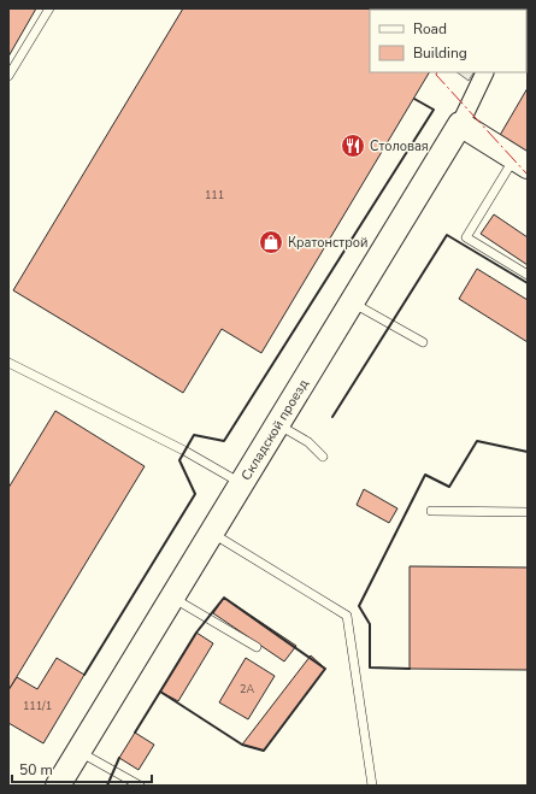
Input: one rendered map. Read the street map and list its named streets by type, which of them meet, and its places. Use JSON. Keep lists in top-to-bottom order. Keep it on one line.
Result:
{"streets":{"street":["Складской проезд"]},"places":{"restaurant":["Столовая"],"shop":["Кратонстрой"]},"house_numbers":["111","2А","111/1"],"legend":["Road","Building"],"scale_bar":"50 m"}
